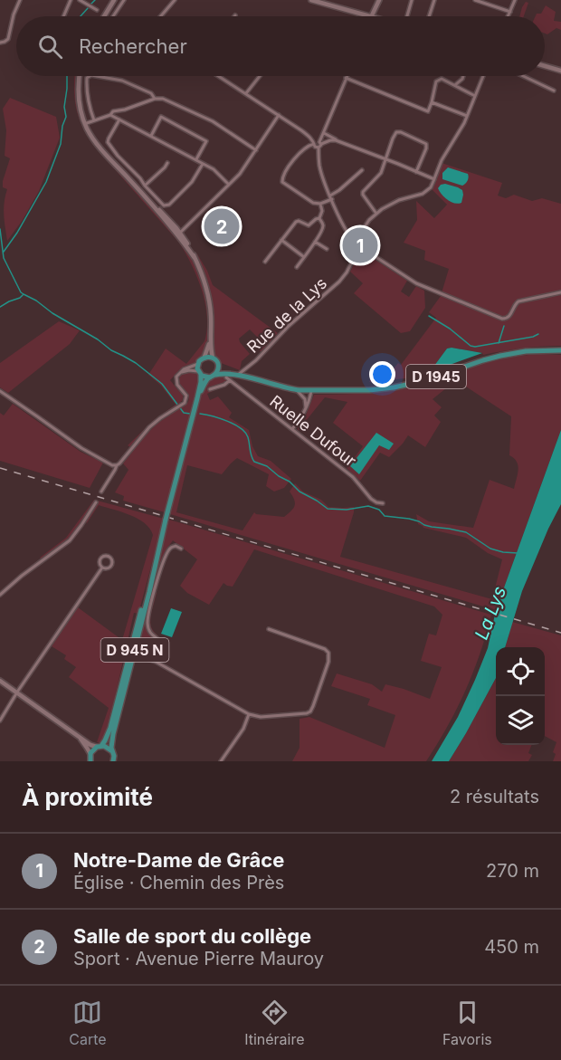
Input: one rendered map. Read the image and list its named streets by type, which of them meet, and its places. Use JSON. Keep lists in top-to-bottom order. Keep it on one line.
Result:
{"streets":{"main road":["D 1945","D 945 N"],"street":["Rue de la Lys","Ruelle Dufour"]},"crossings":[["Rue de la Lys","D 1945"],["D 1945","D 945 N"]],"water":["La Lys"],"page":{"search":"Rechercher","pins":["2","1"],"heading":["À proximité","2 résultats"],"list":[{"mark":"1","name":"Notre-Dame de Grâce","note":"Église · Chemin des Près","value":"270 m"},{"mark":"2","name":"Salle de sport du collège","note":"Sport · Avenue Pierre Mauroy","value":"450 m"}],"nav":["Carte","Itinéraire","Favoris"]}}
